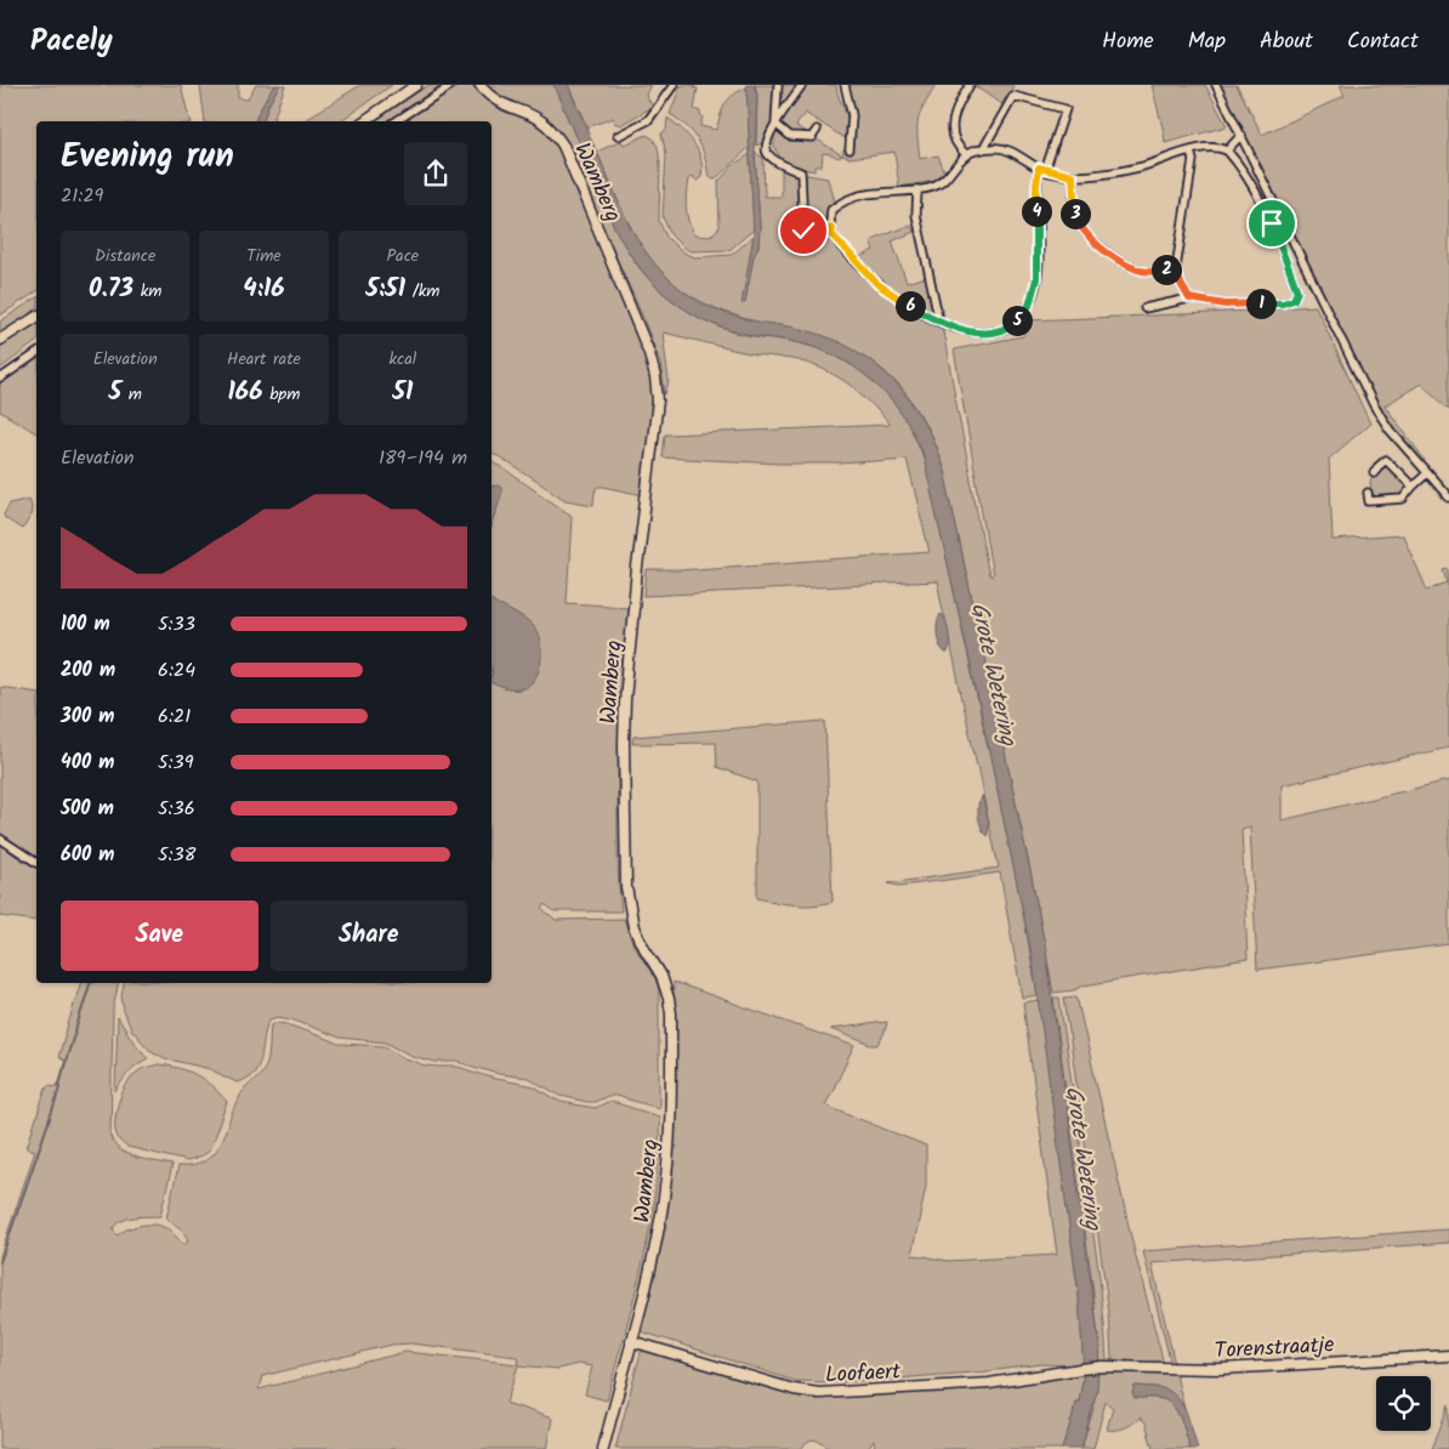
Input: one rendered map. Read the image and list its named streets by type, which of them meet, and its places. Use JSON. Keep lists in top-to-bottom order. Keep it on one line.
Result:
{"streets":{"street":["Wamberg","Torenstraatje","Loofaert"]},"crossings":[["Wamberg","Loofaert"],["Torenstraatje","Loofaert"]],"water":["Grote Wetering"],"page":{"header":"Pacely","nav":["Home","Map","About","Contact"],"heading":["Evening run","21:29"],"pins":["4","3","2","1","6","5"],"stats":[["Distance","0.73 km"],["Time","4:16"],["Pace","5:51 /km"],["Elevation","5 m"],["Heart rate","166 bpm"],["kcal","51"]],"chart":["Elevation","189–194 m"],"list":[{"name":"100 m","note":"5:33"},{"name":"200 m","note":"6:24"},{"name":"300 m","note":"6:21"},{"name":"400 m","note":"5:39"},{"name":"500 m","note":"5:36"},{"name":"600 m","note":"5:38"}],"buttons":["Save","Share"]}}
